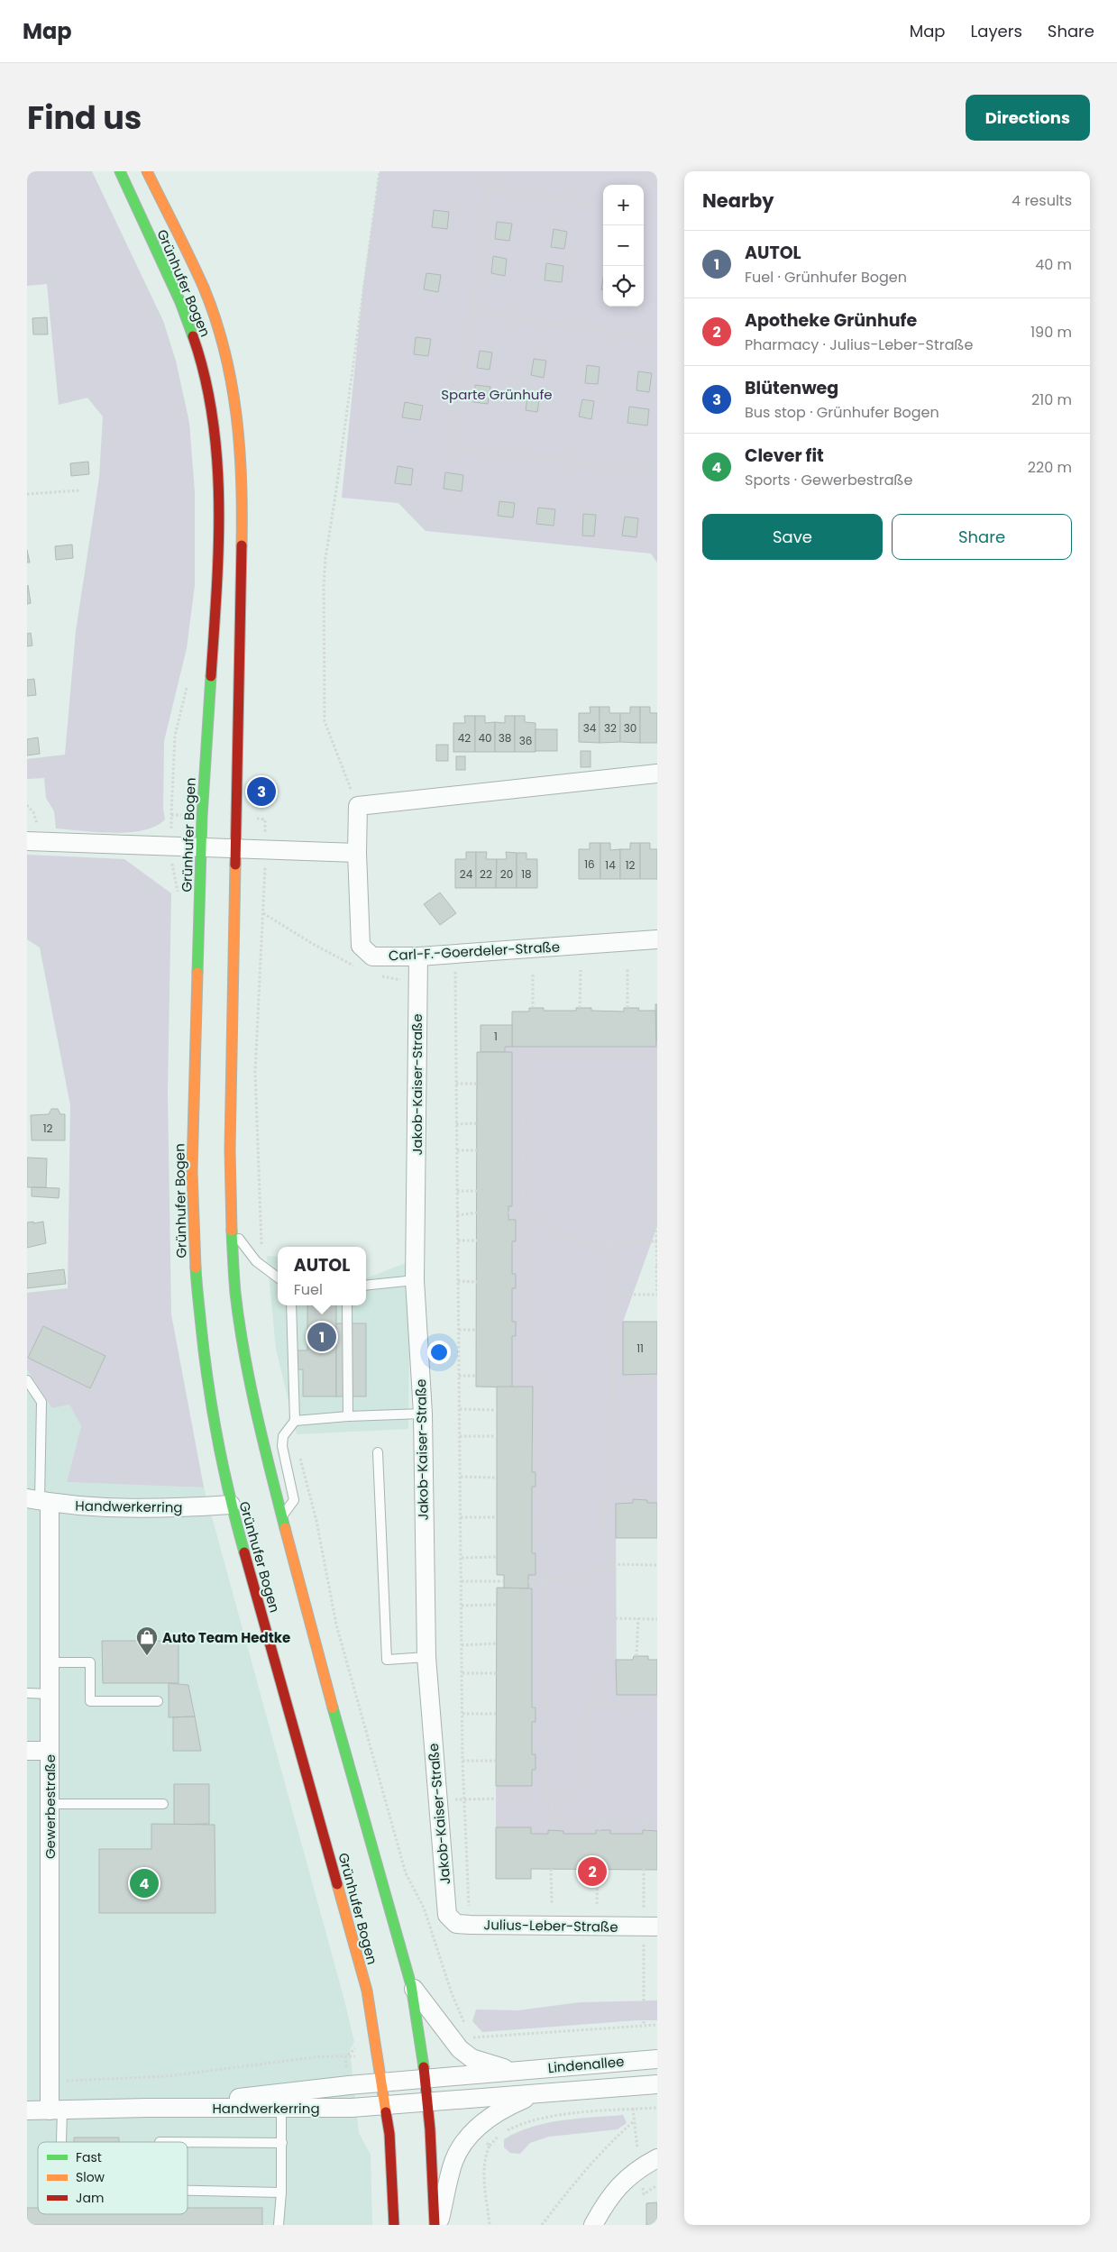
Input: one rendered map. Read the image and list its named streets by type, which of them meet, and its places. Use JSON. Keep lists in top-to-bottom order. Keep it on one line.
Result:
{"streets":{"main road":["Grünhufer Bogen"],"street":["Carl-F.-Goerdeler-Straße","Jakob-Kaiser-Straße","Handwerkerring","Gewerbestraße","Julius-Leber-Straße","Lindenallee"]},"crossings":[["Grünhufer Bogen","Handwerkerring"],["Grünhufer Bogen","Lindenallee"],["Carl-F.-Goerdeler-Straße","Jakob-Kaiser-Straße"],["Jakob-Kaiser-Straße","Julius-Leber-Straße"],["Handwerkerring","Gewerbestraße"],["Handwerkerring","Lindenallee"]],"parks":["Sparte Grünhufe"],"places":{"shop":["Auto Team Hedtke"]},"house_numbers":["34","32","30","42","40","38","36","16","14","12","24","22","20","18","1","12","11"],"legend":["Fast","Slow","Jam"],"page":{"header":"Map","nav":["Map","Layers","Share"],"title":"Find us","buttons":["Directions",["Save","Share"]],"heading":["Nearby","4 results"],"map_buttons":["+","−"],"list":[{"mark":"1","name":"AUTOL","note":"Fuel · Grünhufer Bogen","value":"40 m"},{"mark":"2","name":"Apotheke Grünhufe","note":"Pharmacy · Julius-Leber-Straße","value":"190 m"},{"mark":"3","name":"Blütenweg","note":"Bus stop · Grünhufer Bogen","value":"210 m"},{"mark":"4","name":"Clever fit","note":"Sports · Gewerbestraße","value":"220 m"}],"pins":["3","1","2","4"],"popup":["AUTOL","Fuel"]}}
